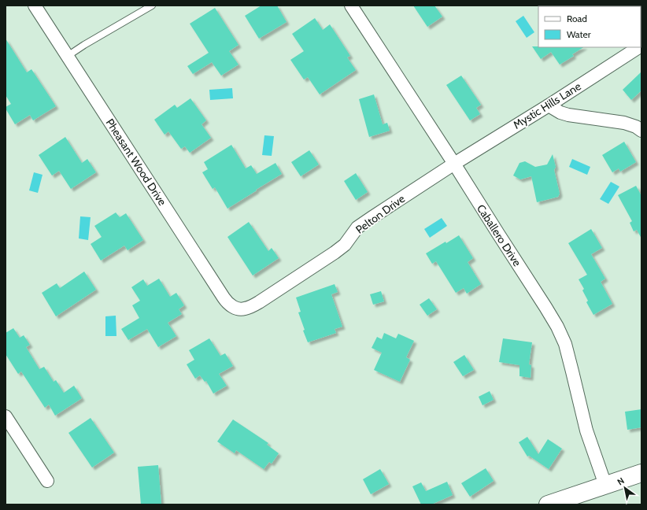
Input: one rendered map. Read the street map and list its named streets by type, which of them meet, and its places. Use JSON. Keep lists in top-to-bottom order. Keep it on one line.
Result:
{"streets":{"street":["Mystic Hills Lane","Pheasant Wood Drive","Pelton Drive","Caballero Drive"]},"crossings":[["Mystic Hills Lane","Pelton Drive"],["Mystic Hills Lane","Caballero Drive"],["Pheasant Wood Drive","Pelton Drive"],["Pelton Drive","Caballero Drive"]],"legend":["Road","Water"],"north":"top left"}
